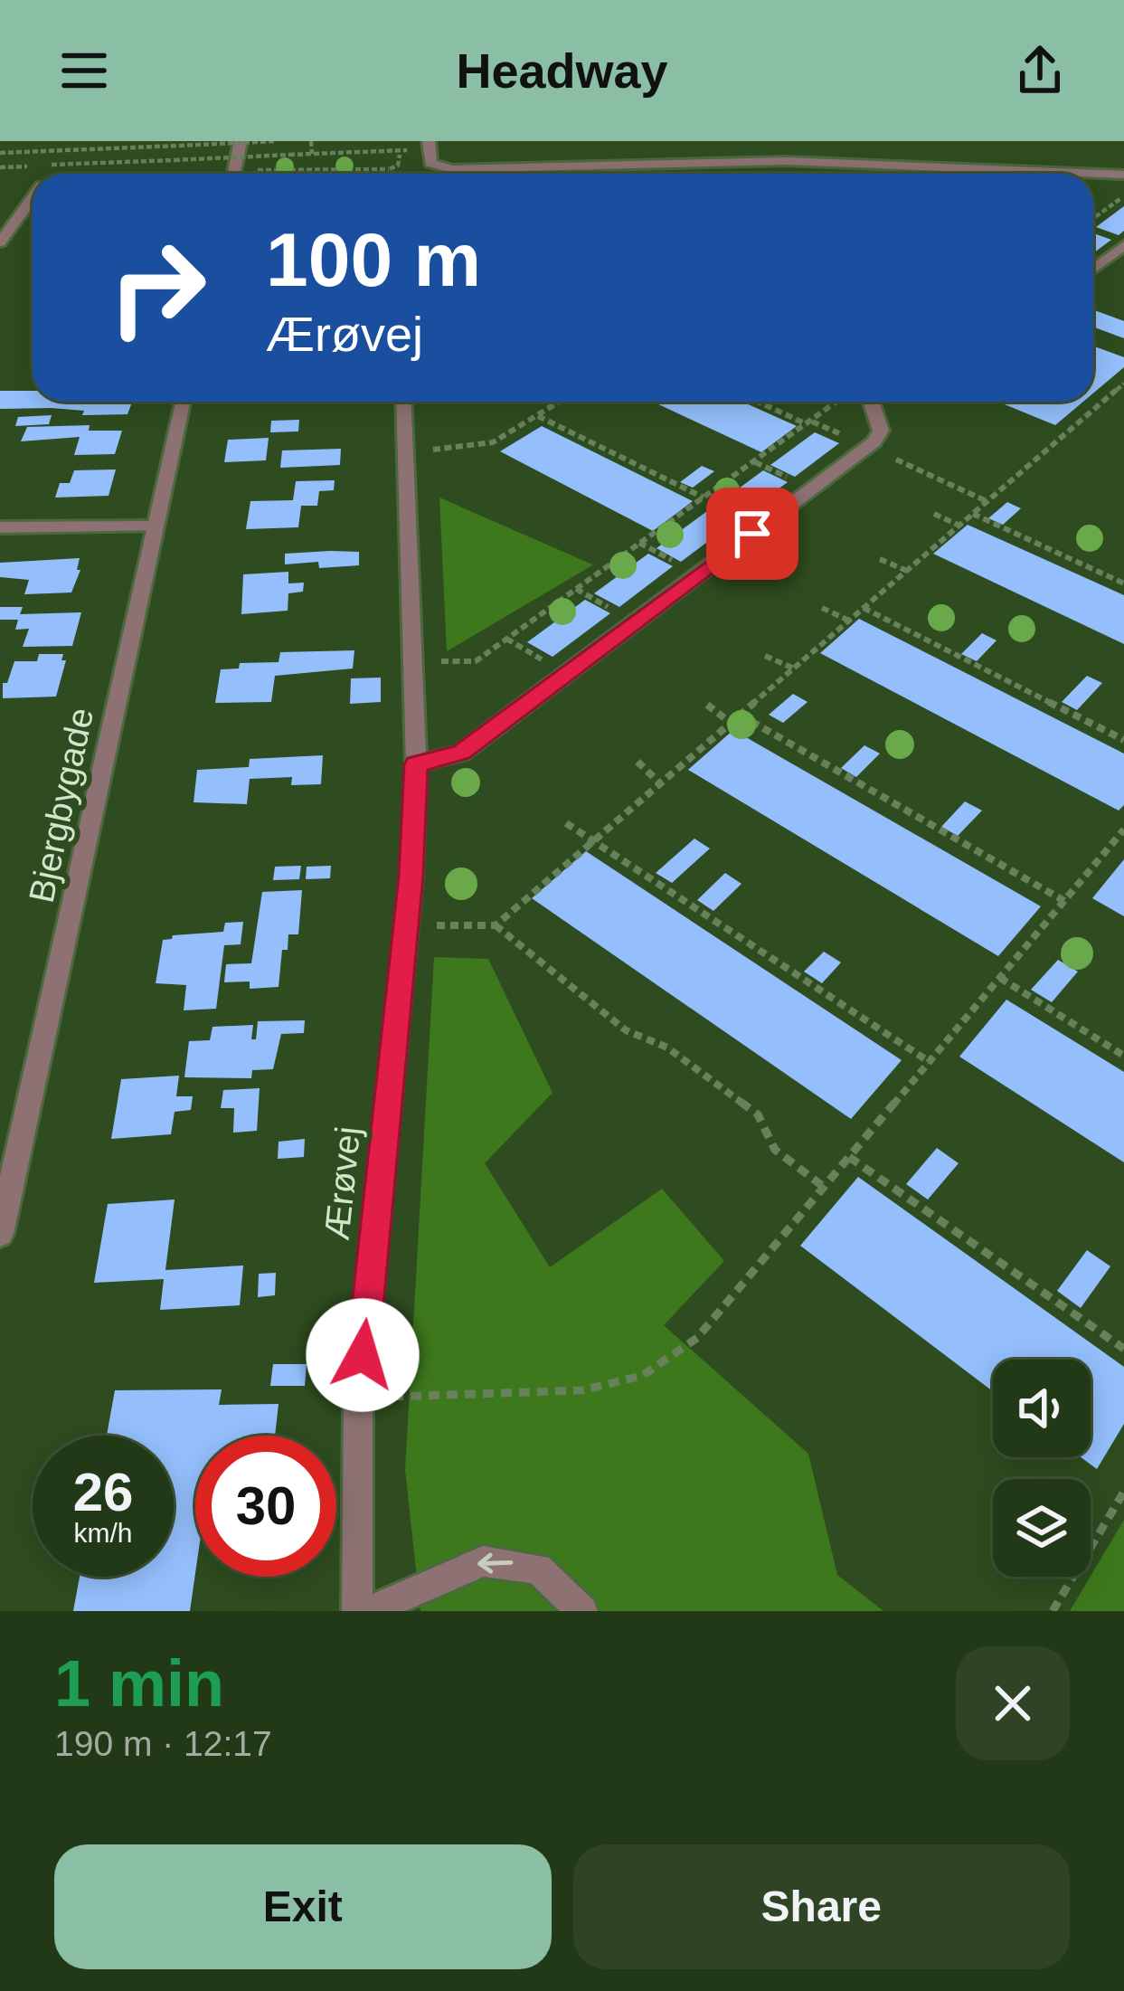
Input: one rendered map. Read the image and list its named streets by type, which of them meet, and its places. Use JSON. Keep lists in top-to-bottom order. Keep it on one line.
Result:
{"streets":{"street":["Bjergbygade","Ærøvej"]},"page":{"header":"Headway","turn":["100 m","Ærøvej"],"speed":"26 km/h","limit":"30","heading":["1 min","190 m · 12:17"],"buttons":["Exit","Share"]}}
